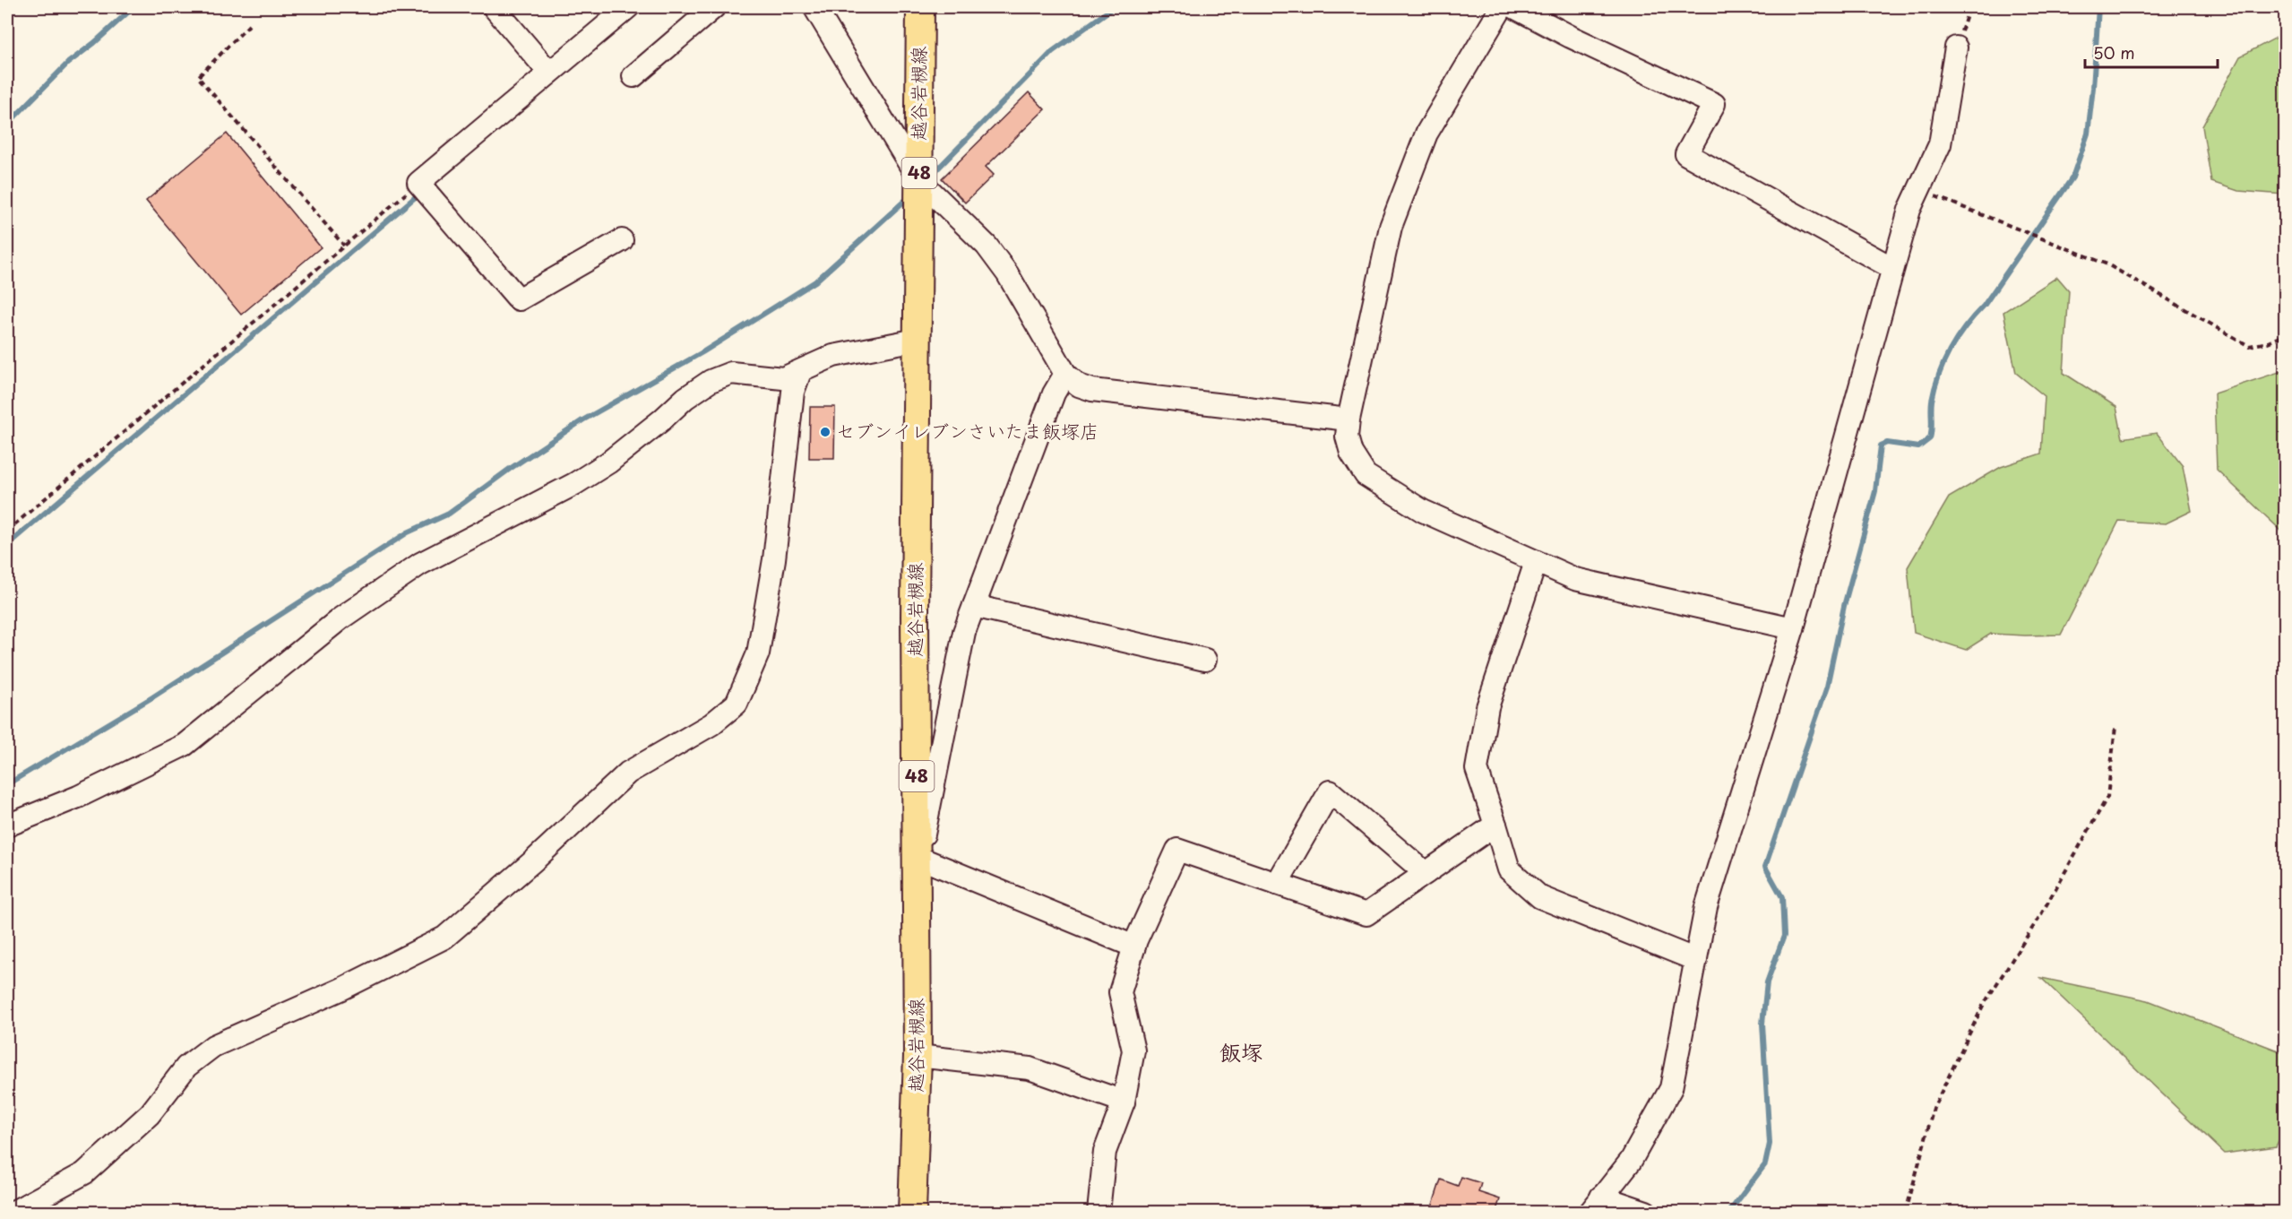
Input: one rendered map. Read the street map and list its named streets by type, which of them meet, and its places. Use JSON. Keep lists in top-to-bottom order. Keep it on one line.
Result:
{"streets":{"main road":["越谷岩槻線","48"]},"districts":["飯塚"],"places":["セブンイレブンさいたま飯塚店"],"scale_bar":"50 m"}
